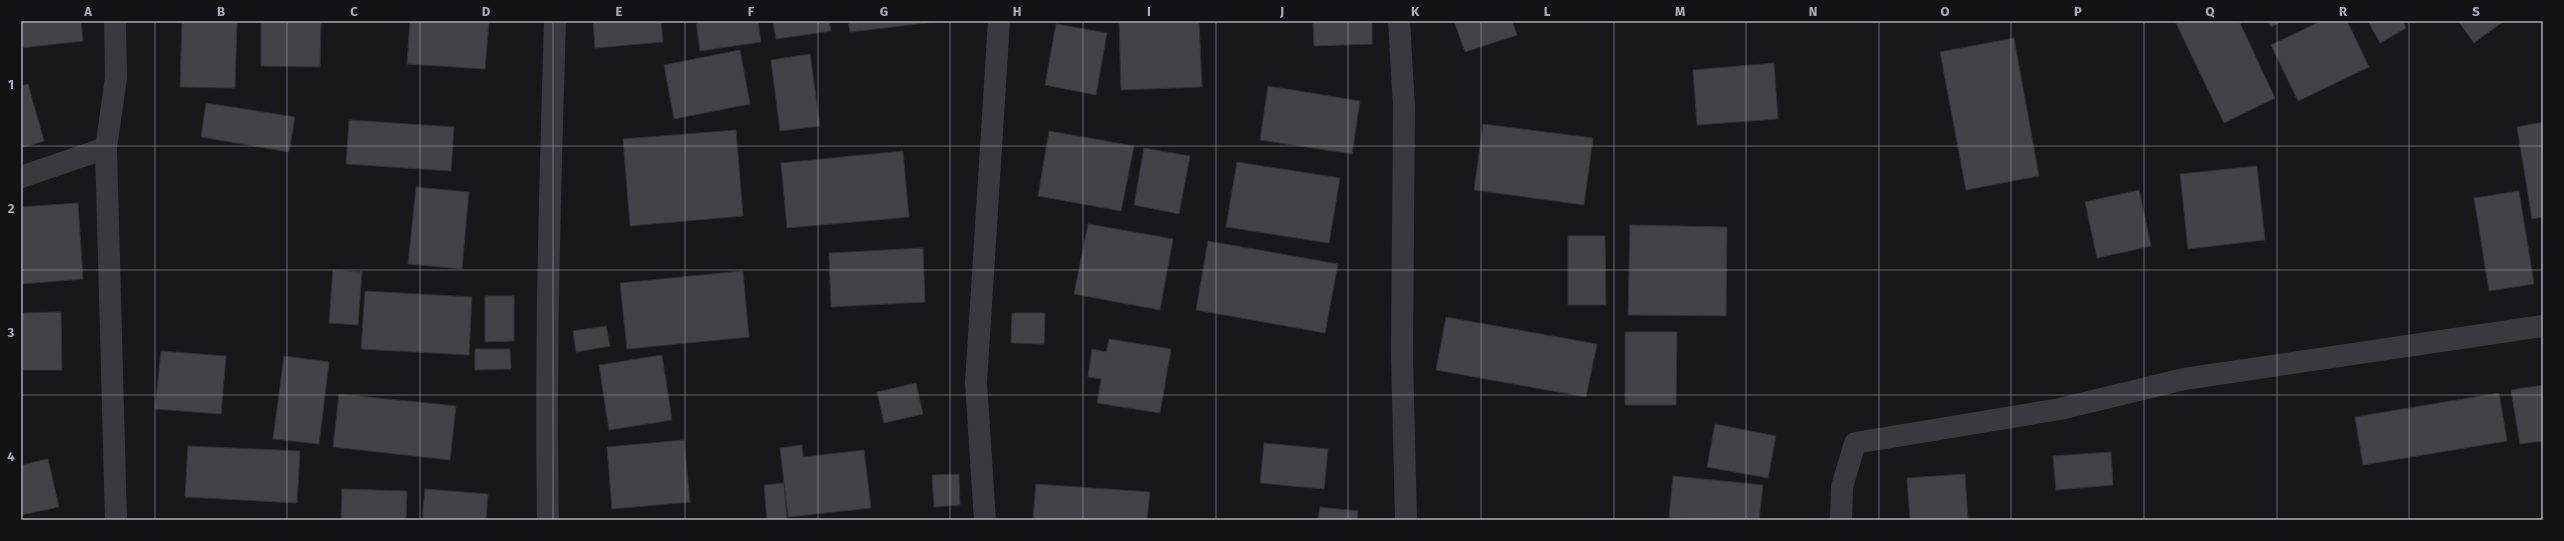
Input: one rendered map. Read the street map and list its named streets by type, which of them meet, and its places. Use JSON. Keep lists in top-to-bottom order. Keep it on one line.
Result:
{"grid":{"columns":["A","B","C","D","E","F","G","H","I","J","K","L","M","N","O","P","Q","R","S"],"rows":["1","2","3","4"]}}
